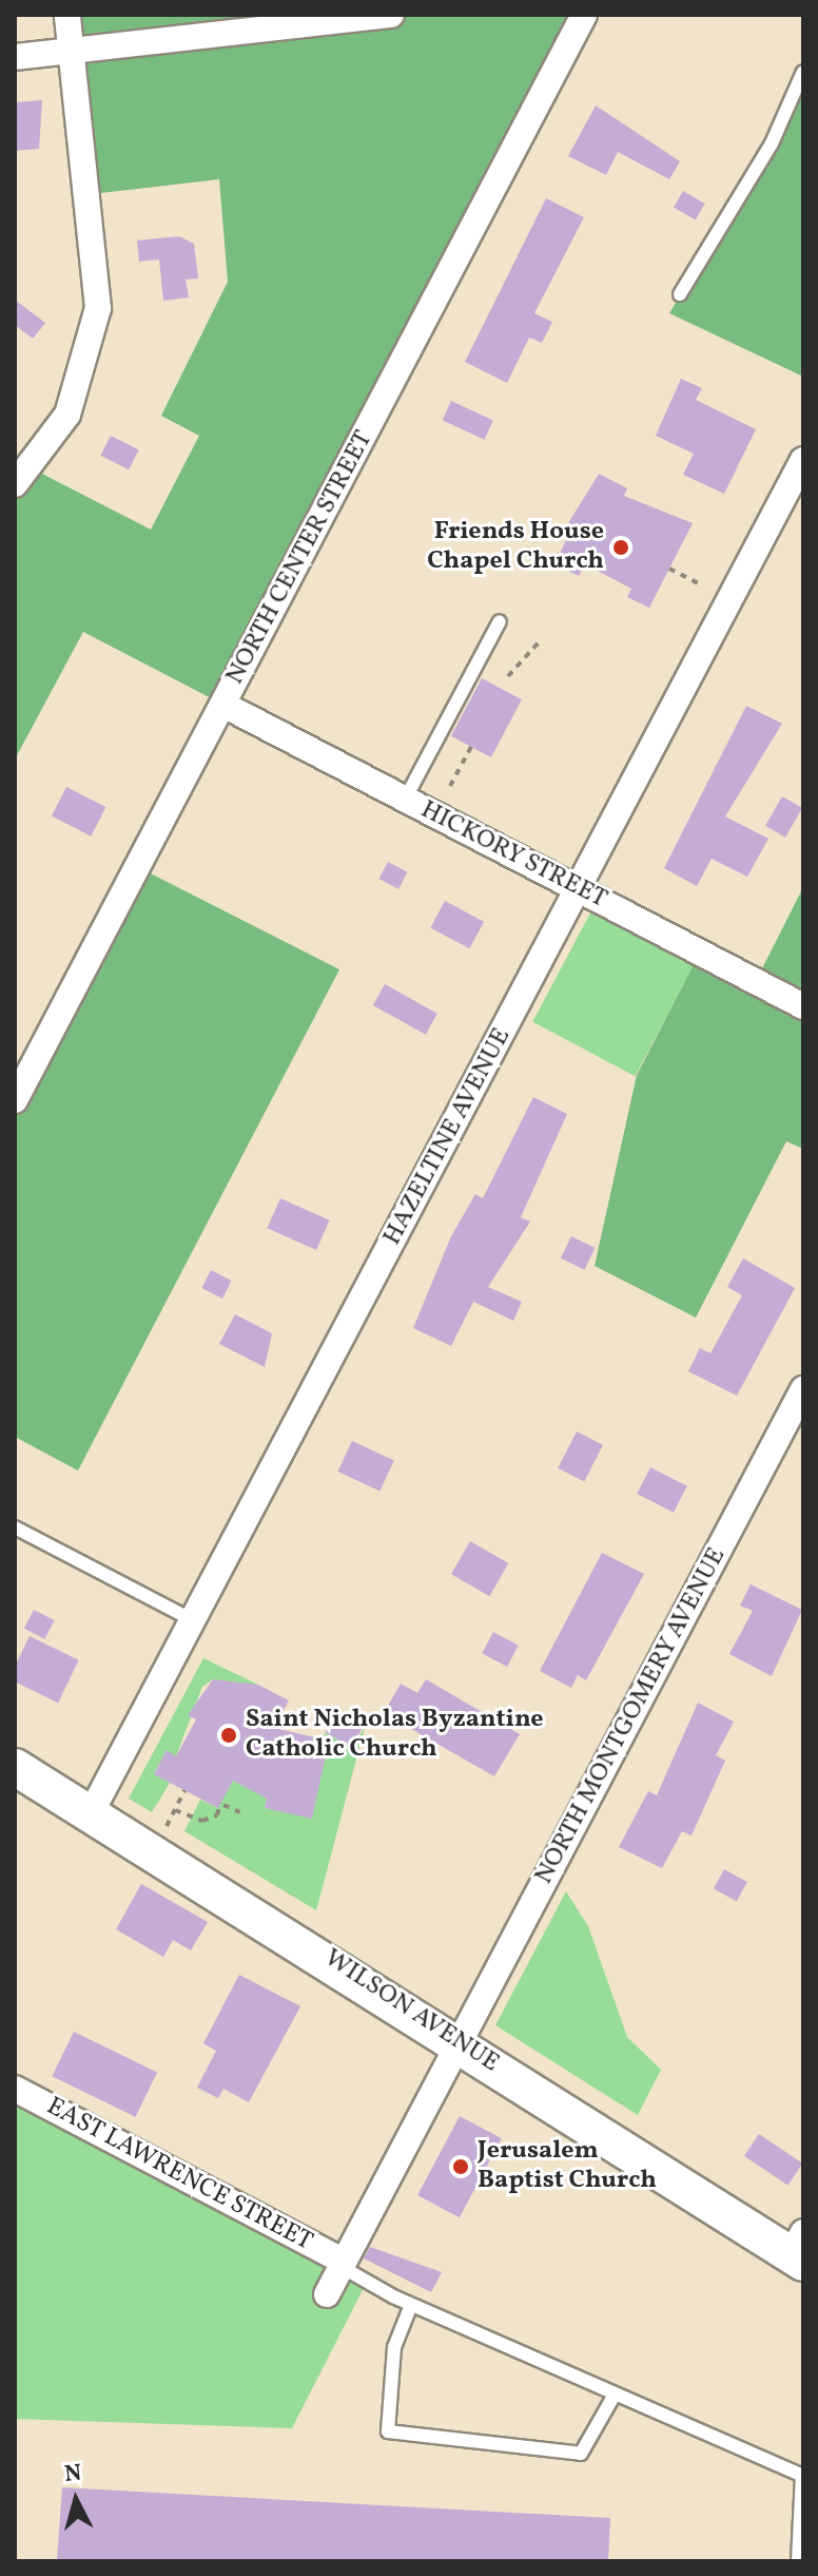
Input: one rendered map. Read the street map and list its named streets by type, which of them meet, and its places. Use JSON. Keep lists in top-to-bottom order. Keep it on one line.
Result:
{"streets":{"main road":["WILSON AVENUE"],"street":["NORTH CENTER STREET","HICKORY STREET","HAZELTINE AVENUE","NORTH MONTGOMERY AVENUE","EAST LAWRENCE STREET"]},"crossings":[["NORTH CENTER STREET","HICKORY STREET"],["HICKORY STREET","HAZELTINE AVENUE"],["HAZELTINE AVENUE","WILSON AVENUE"],["NORTH MONTGOMERY AVENUE","WILSON AVENUE"],["NORTH MONTGOMERY AVENUE","EAST LAWRENCE STREET"]],"places":["Friends House Chapel Church","Saint Nicholas Byzantine Catholic Church","Jerusalem Baptist Church"],"north":"top"}
